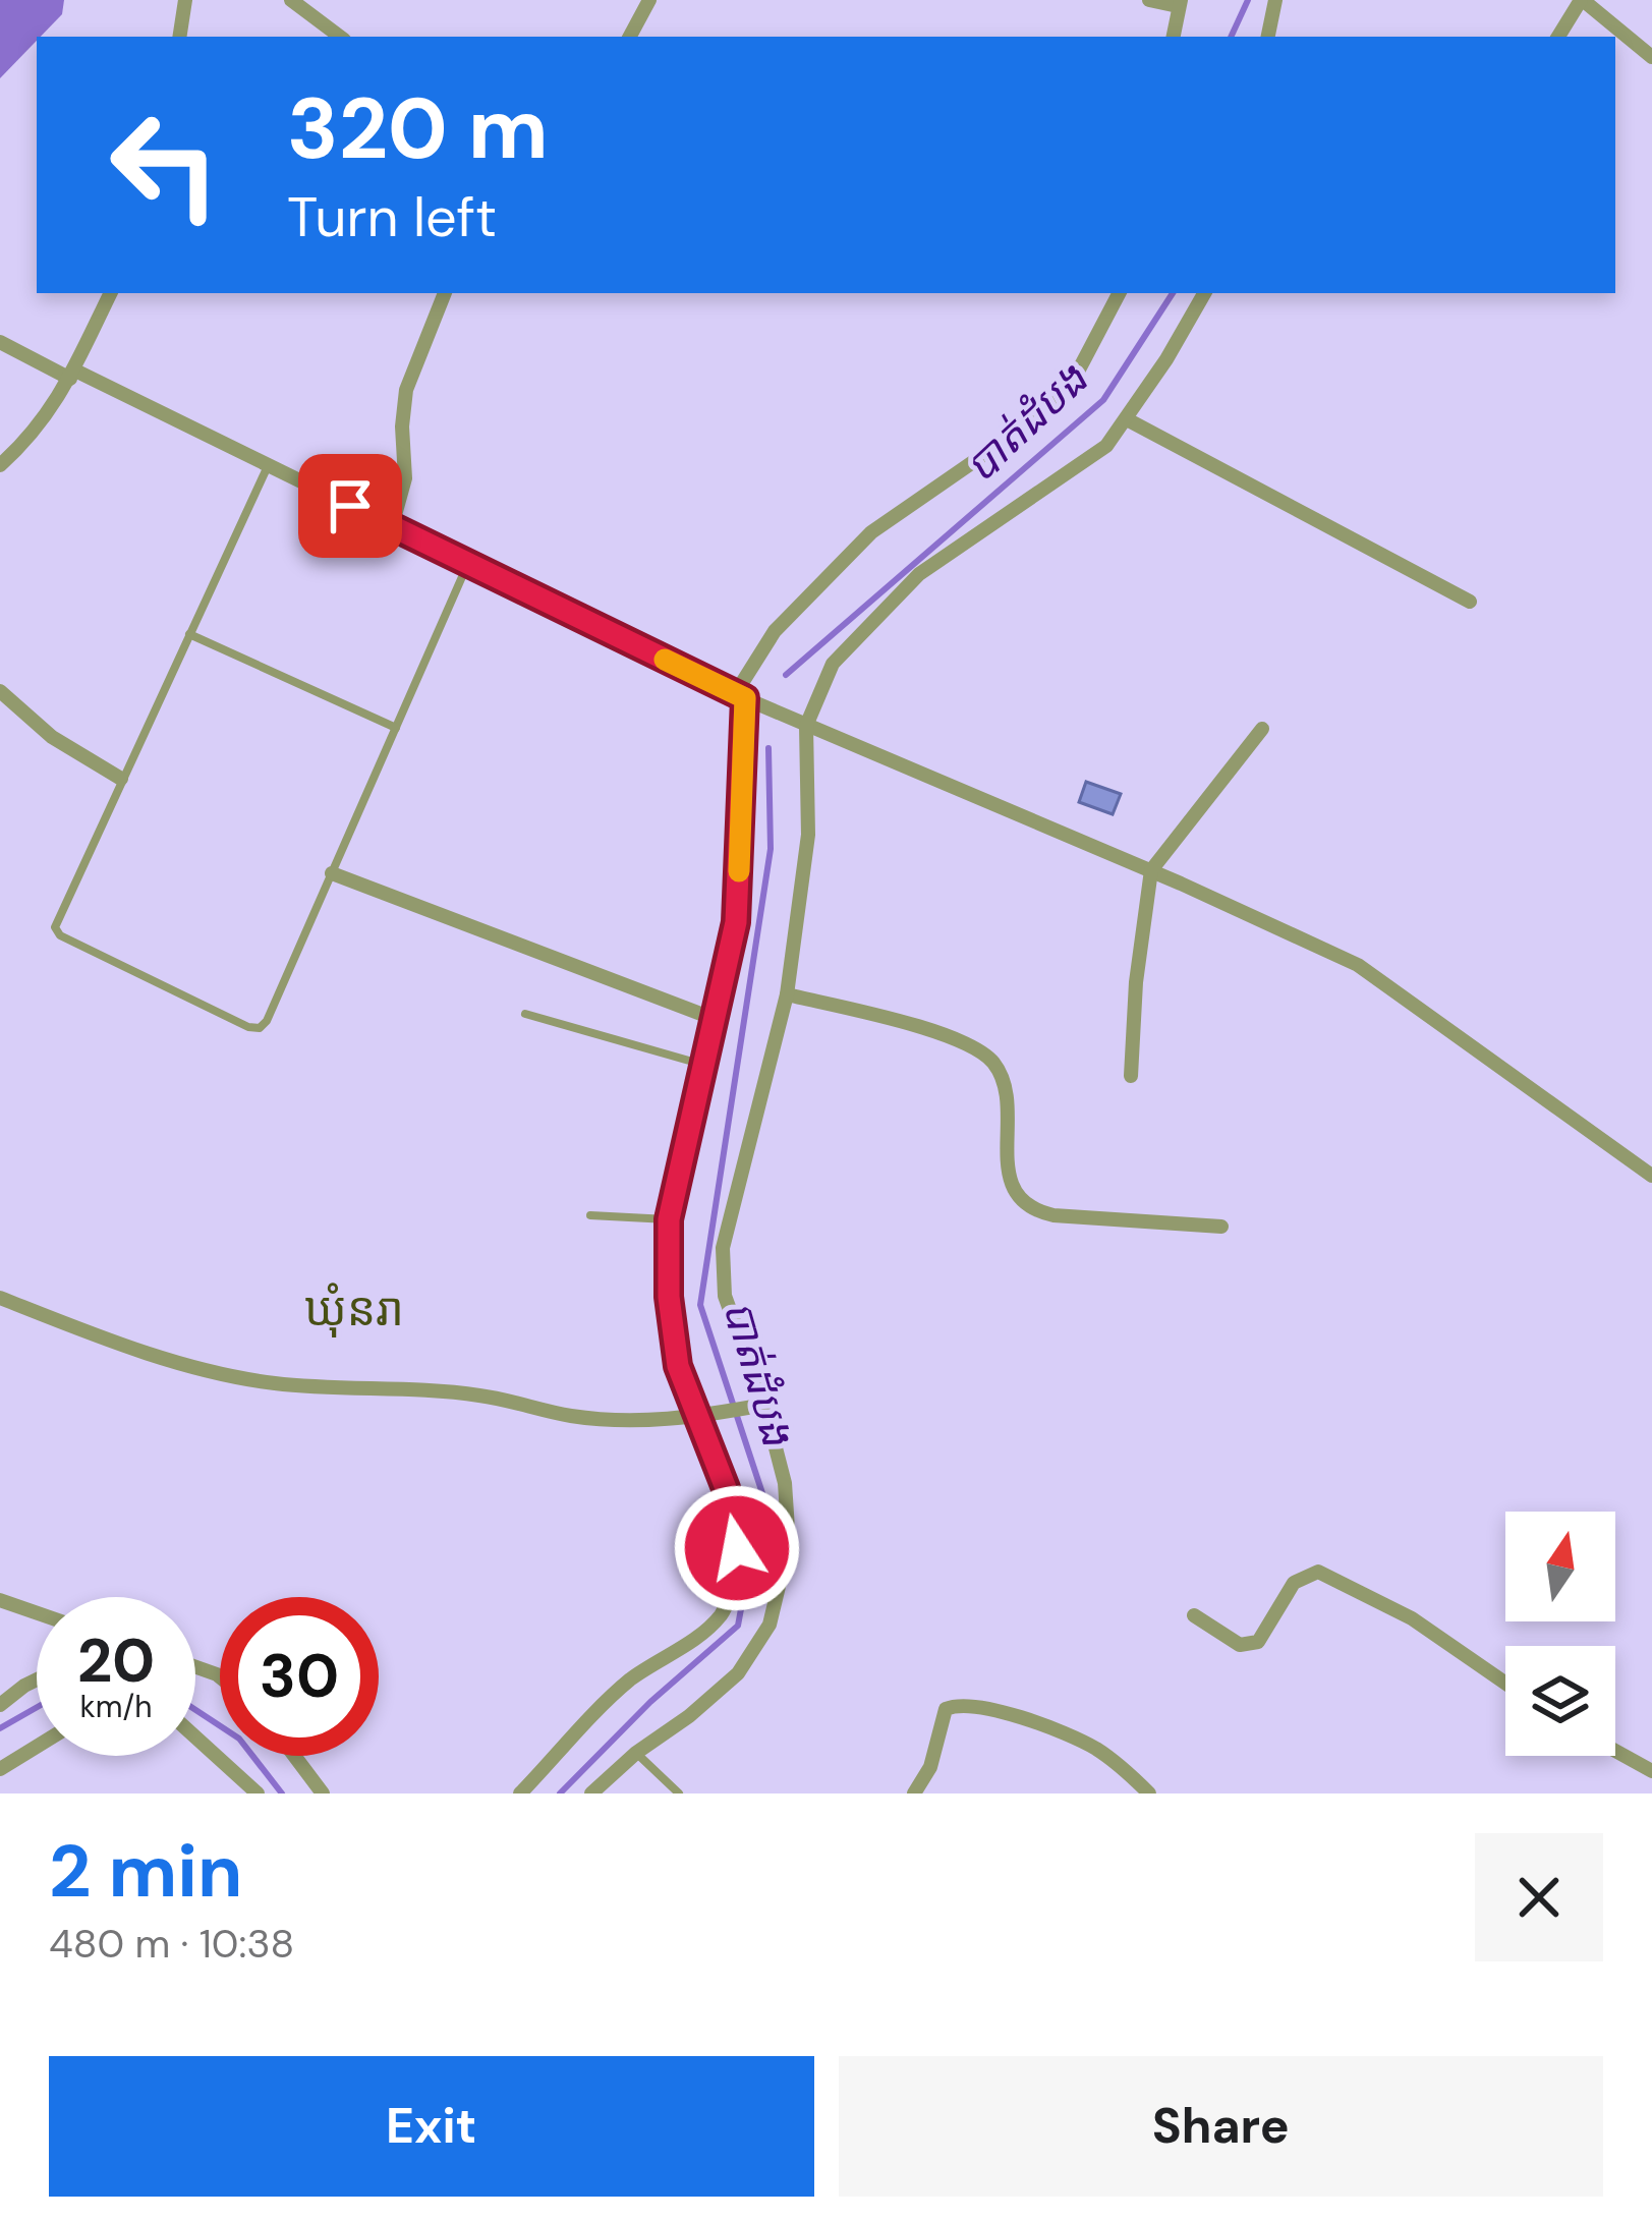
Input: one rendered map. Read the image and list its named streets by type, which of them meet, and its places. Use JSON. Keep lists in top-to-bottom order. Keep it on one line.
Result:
{"districts":["ឃុំនរា"],"water":["បាត់ដំបង"],"north":"top","page":{"turn":["320 m","Turn left"],"speed":"20 km/h","limit":"30","heading":["2 min","480 m · 10:38"],"buttons":["Exit","Share"]}}
